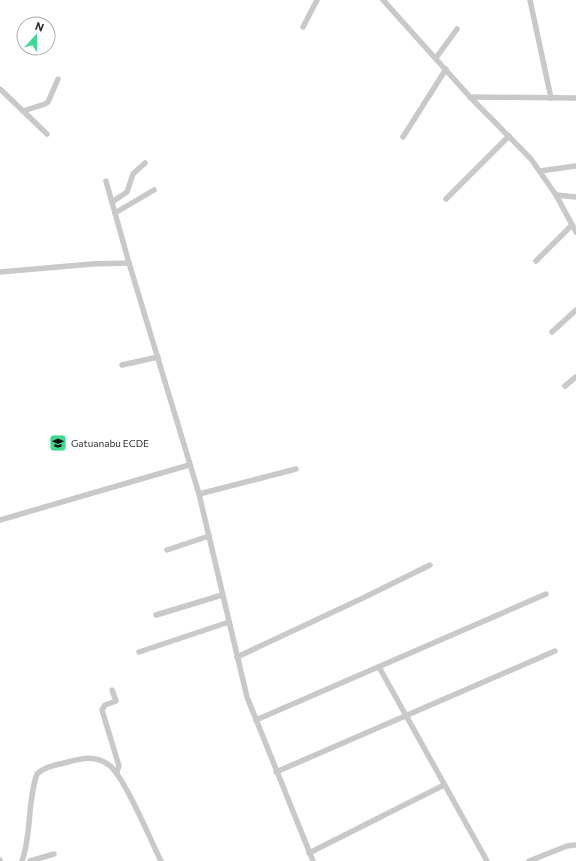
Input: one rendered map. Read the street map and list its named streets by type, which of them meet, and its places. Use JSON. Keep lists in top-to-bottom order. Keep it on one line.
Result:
{"places":{"school or university":["Gatuanabu ECDE"]},"north":"top"}
